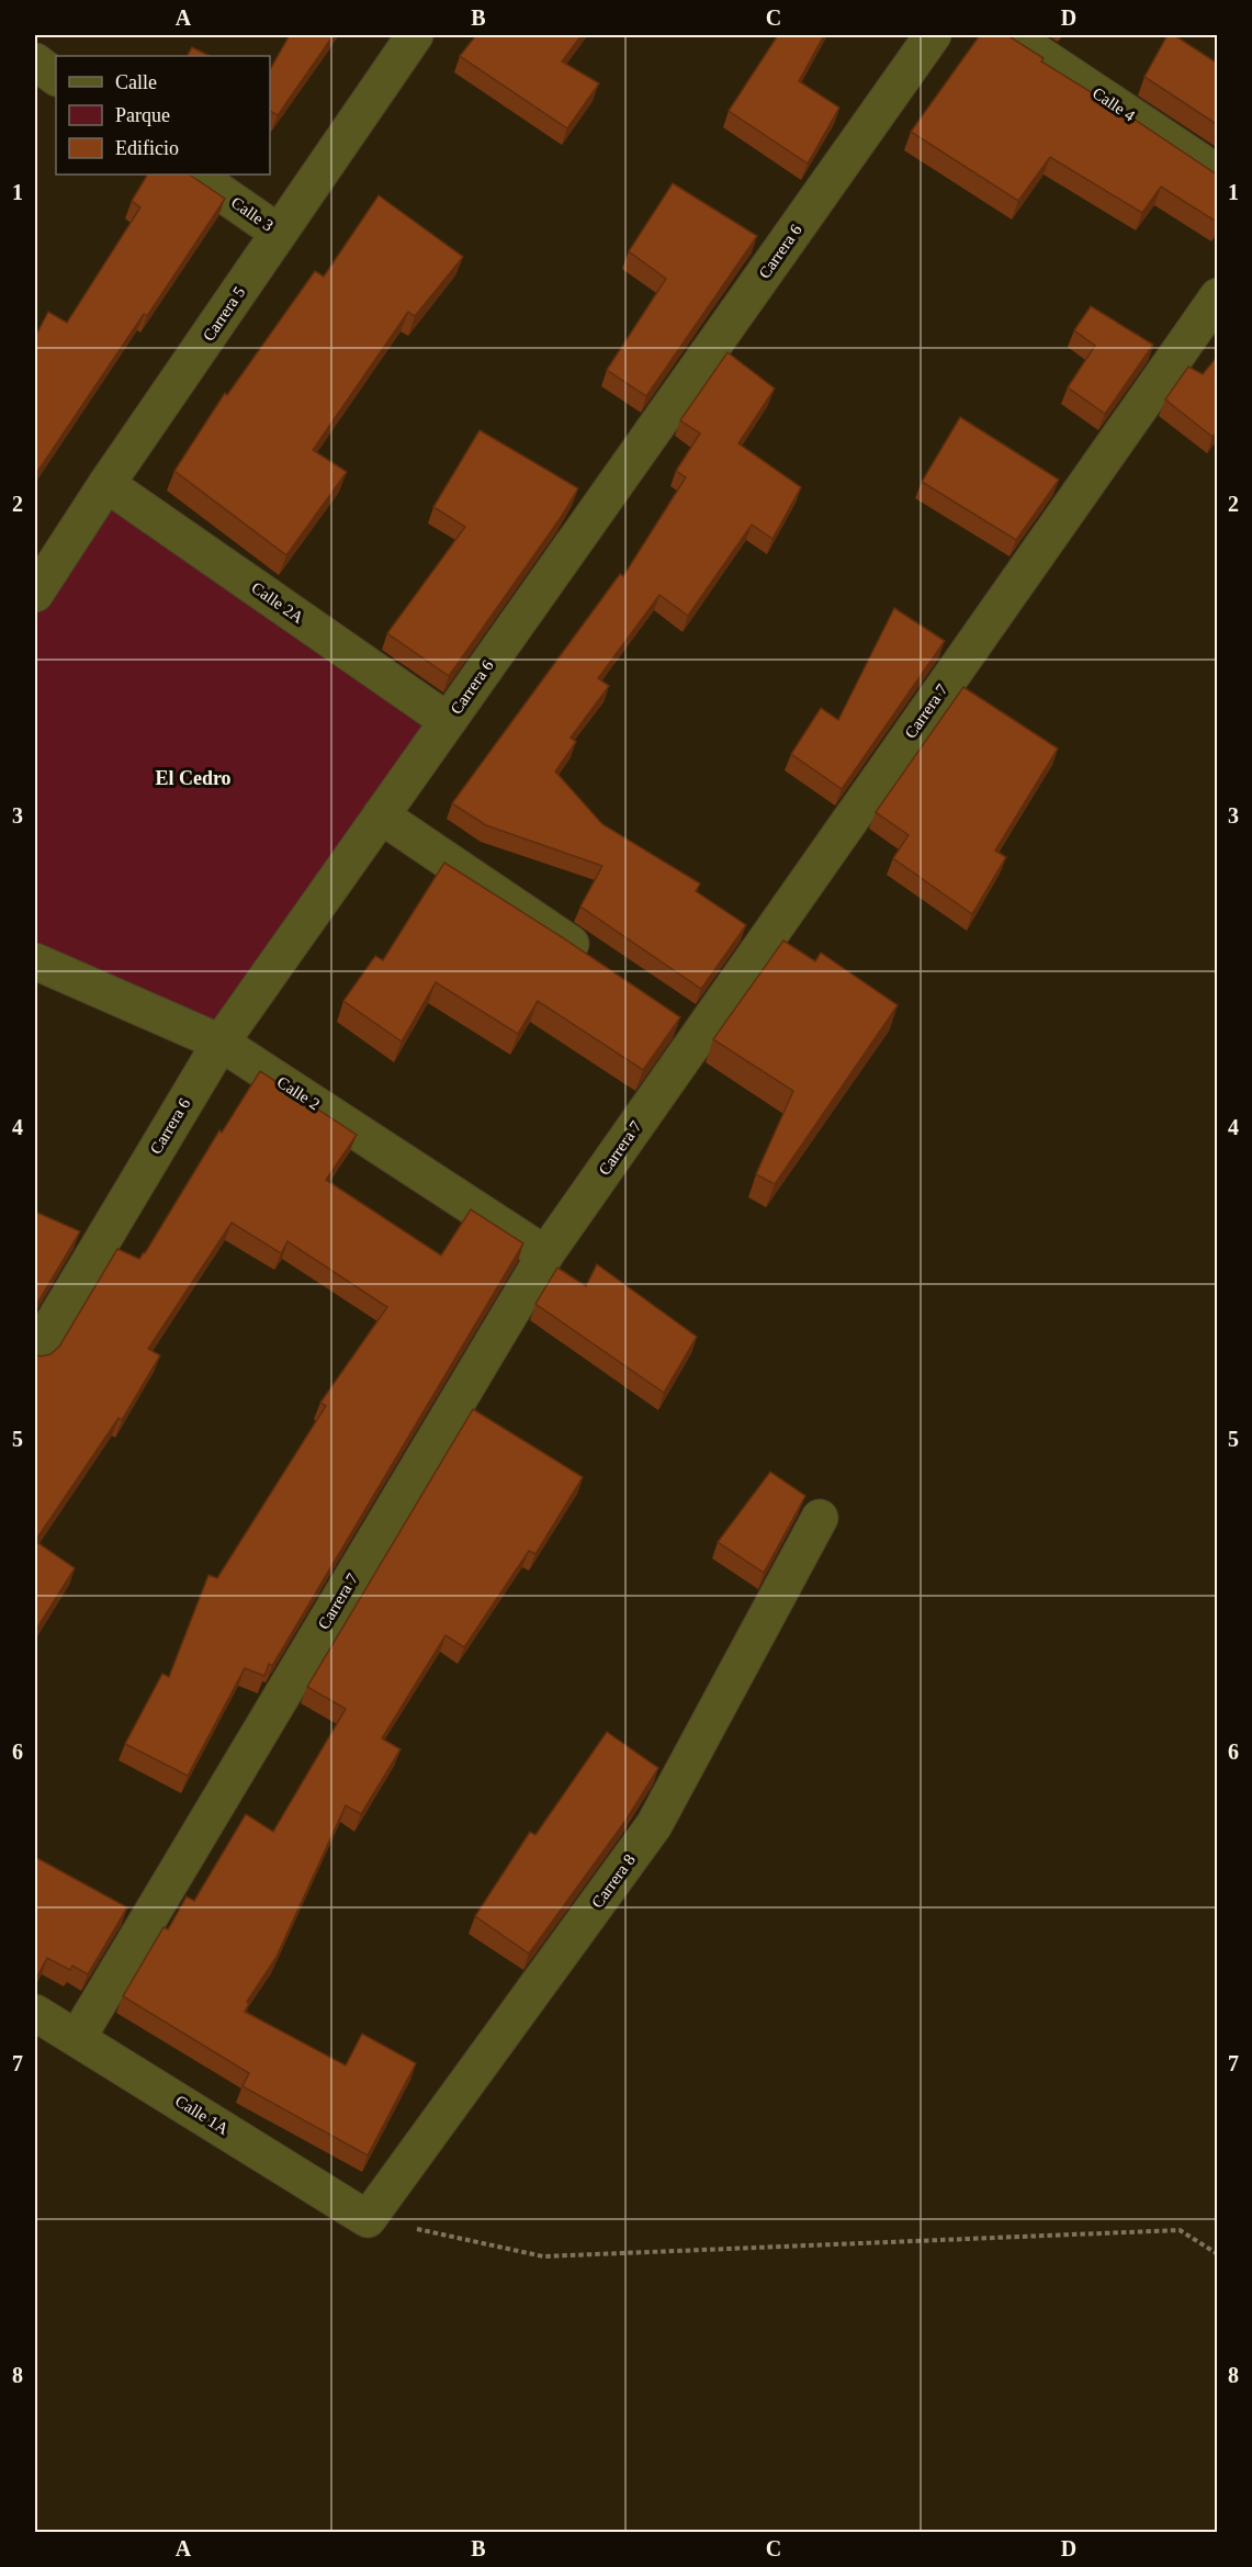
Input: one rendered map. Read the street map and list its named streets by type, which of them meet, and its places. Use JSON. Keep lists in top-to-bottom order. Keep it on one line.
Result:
{"streets":{"street":["Calle 4","Calle 3","Carrera 6","Carrera 5","Calle 2A","Carrera 7","Calle 2","Carrera 8","Calle 1A"]},"crossings":[["Calle 3","Carrera 5"],["Carrera 6","Calle 2A"],["Carrera 6","Calle 2"],["Carrera 5","Calle 2A"],["Carrera 7","Calle 2"],["Carrera 7","Calle 1A"],["Carrera 8","Calle 1A"]],"districts":["El Cedro"],"legend":["Calle","Parque","Edificio"],"grid":{"columns":["A","B","C","D"],"rows":["1","2","3","4","5","6","7","8"]}}
